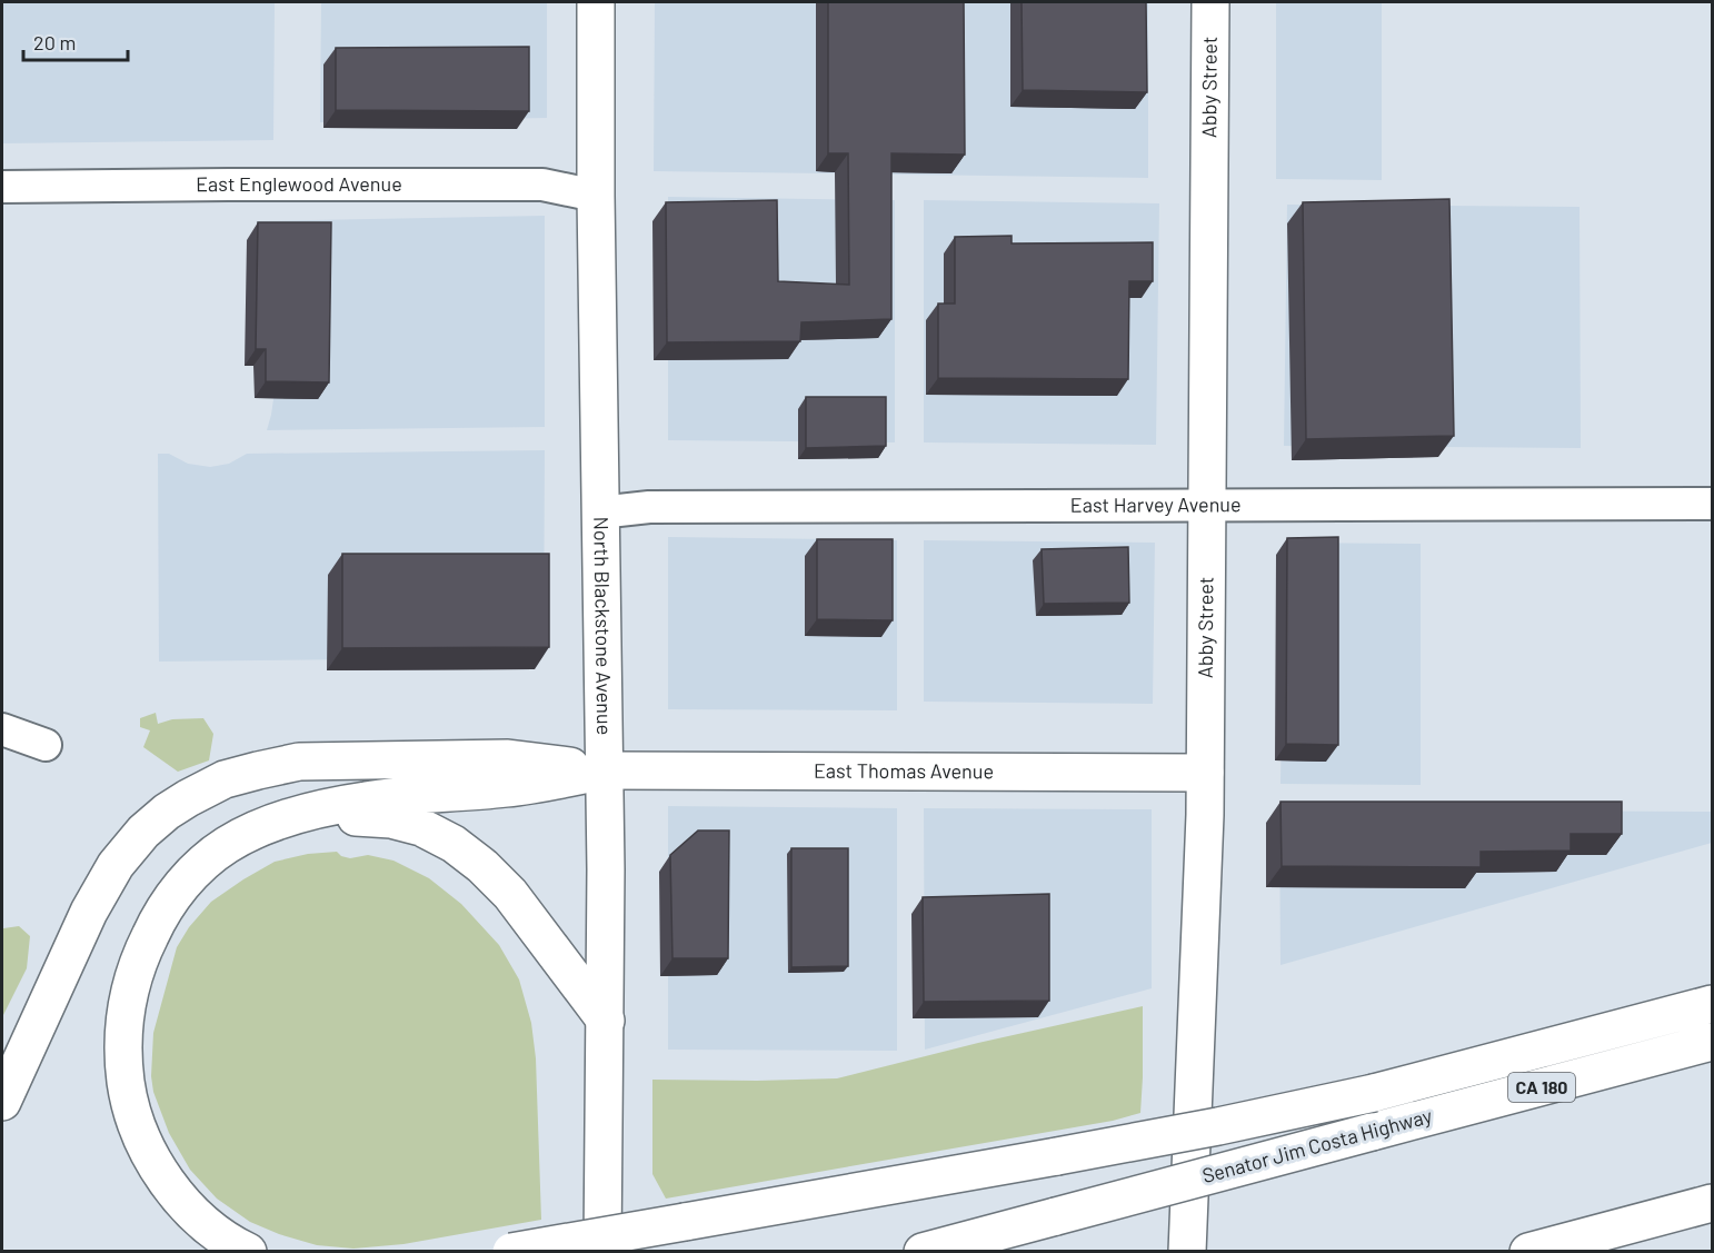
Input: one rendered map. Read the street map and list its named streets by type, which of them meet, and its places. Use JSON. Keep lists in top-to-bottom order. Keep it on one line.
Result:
{"streets":{"main road":["Abby Street","North Blackstone Avenue","East Thomas Avenue","CA 180","Senator Jim Costa Highway"],"street":["East Englewood Avenue","East Harvey Avenue"]},"crossings":[["Abby Street","East Harvey Avenue"],["Abby Street","East Thomas Avenue"],["East Englewood Avenue","North Blackstone Avenue"],["East Harvey Avenue","North Blackstone Avenue"],["North Blackstone Avenue","East Thomas Avenue"]],"scale_bar":"20 m"}
